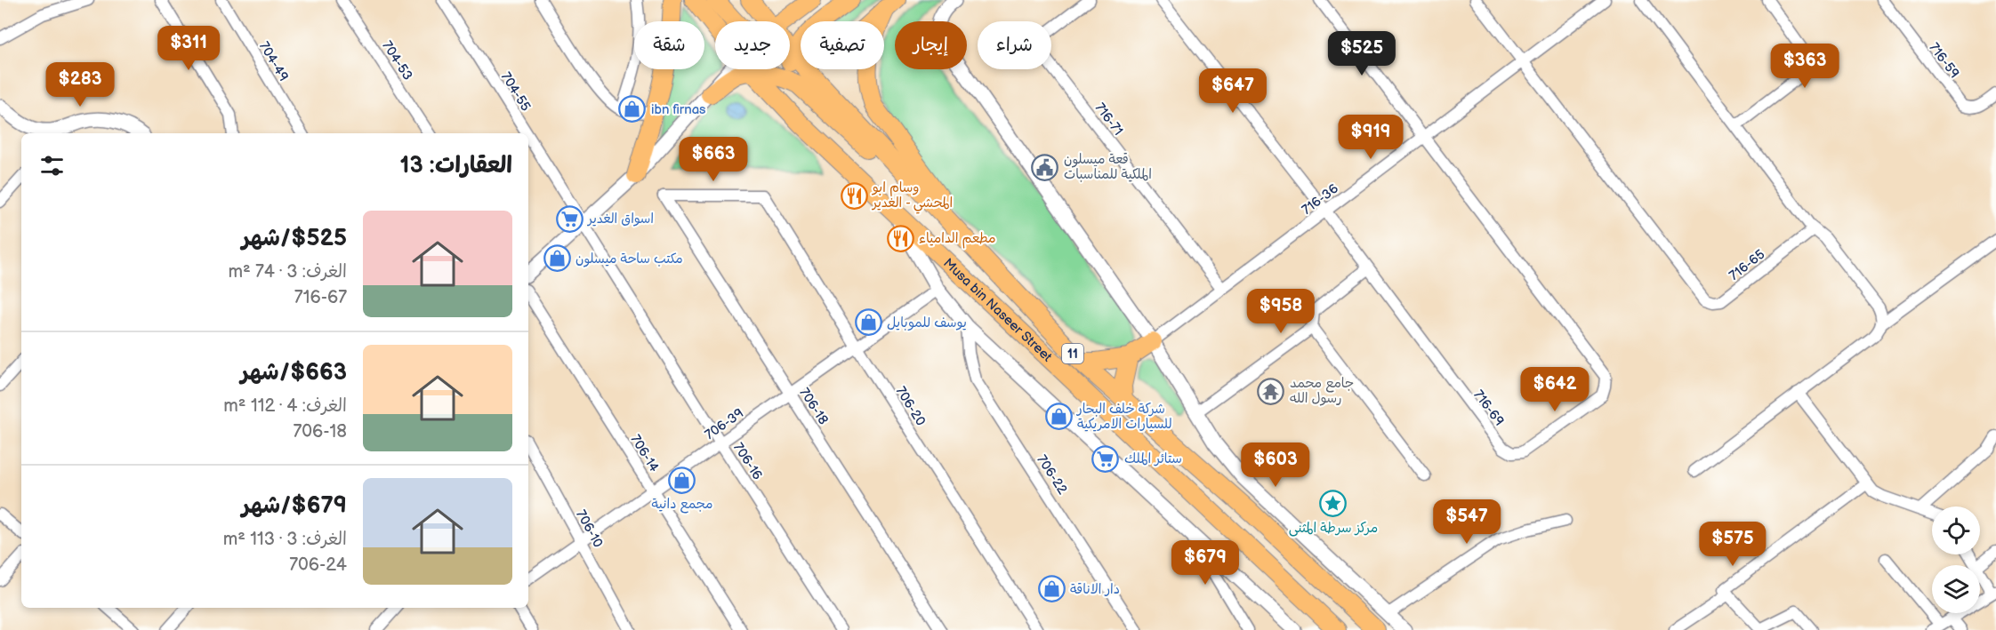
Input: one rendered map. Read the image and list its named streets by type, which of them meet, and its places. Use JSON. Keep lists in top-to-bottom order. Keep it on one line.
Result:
{"streets":{"main road":["Musa bin Naseer Street","11"],"street":["704-53","716-59","704-49","704-55","716-71","716-36","716-65","706-18","706-20","716-69","706-39","706-14","706-16","706-22","706-10"]},"crossings":[["704-55","706-16"],["716-71","716-36"],["716-36","716-65"],["716-36","716-69"],["706-18","706-20"],["706-18","706-39"],["706-20","706-39"],["706-39","706-14"],["706-39","706-16"],["706-39","706-10"]],"places":{"shop":["ibn firnas","مكتب ساحة ميسلون","يوسف للموبايل","شركة خلف البحار للسيارات الامريكية","مجمع دانية","دار الاناقة"],"public building":["قعة ميسلون الملكية للمناسبات"],"restaurant":["وسام ابو المحشي - الغدير","مطعم الدامياء"],"supermarket":["اسواق الغدير","ستائر الملك"],"temple":["جامع محمد رسول الله"],"place":["مركز سرطة المثنى"]},"page":{"chip":["شراء","إيجار","تصفية","جديد","شقة"],"price":["$311","$525","$363","$283","$647","$919","$663","$958","$642","$603","$547","$575","$679"],"heading":"العقارات: 13","list":[{"name":"$525/شهر","note":"الغرف: 3 · 74 m² · 716-67"},{"name":"$663/شهر","note":"الغرف: 4 · 112 m² · 706-18"},{"name":"$679/شهر","note":"الغرف: 3 · 113 m² · 706-24"}]}}
